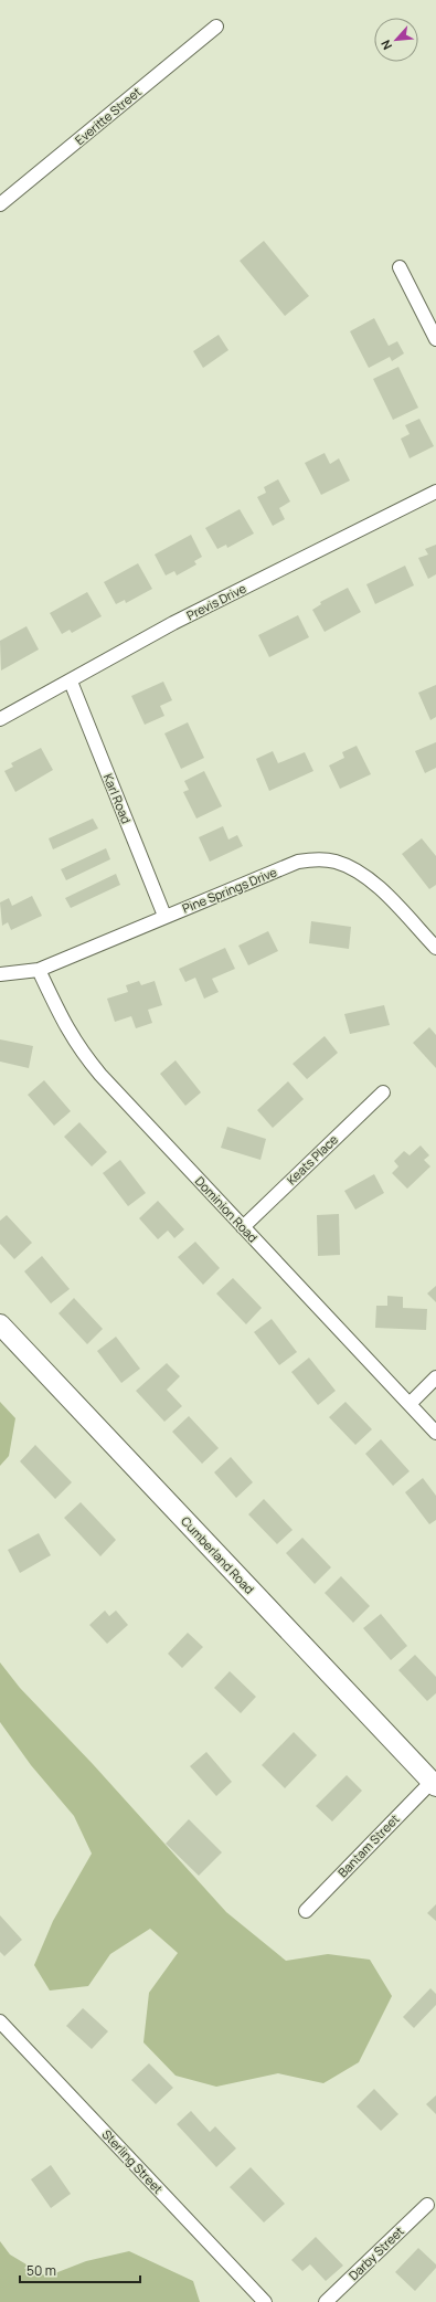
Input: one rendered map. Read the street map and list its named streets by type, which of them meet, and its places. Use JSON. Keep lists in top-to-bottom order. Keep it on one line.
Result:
{"streets":{"main road":["Cumberland Road"],"street":["Everitte Street","Previs Drive","Karl Road","Pine Springs Drive","Keats Place","Dominion Road","Bantam Street","Sterling Street","Darby Street"]},"crossings":[["Previs Drive","Karl Road"],["Karl Road","Pine Springs Drive"],["Pine Springs Drive","Dominion Road"],["Keats Place","Dominion Road"],["Cumberland Road","Bantam Street"]],"scale_bar":"50 m","north":"bottom left"}
